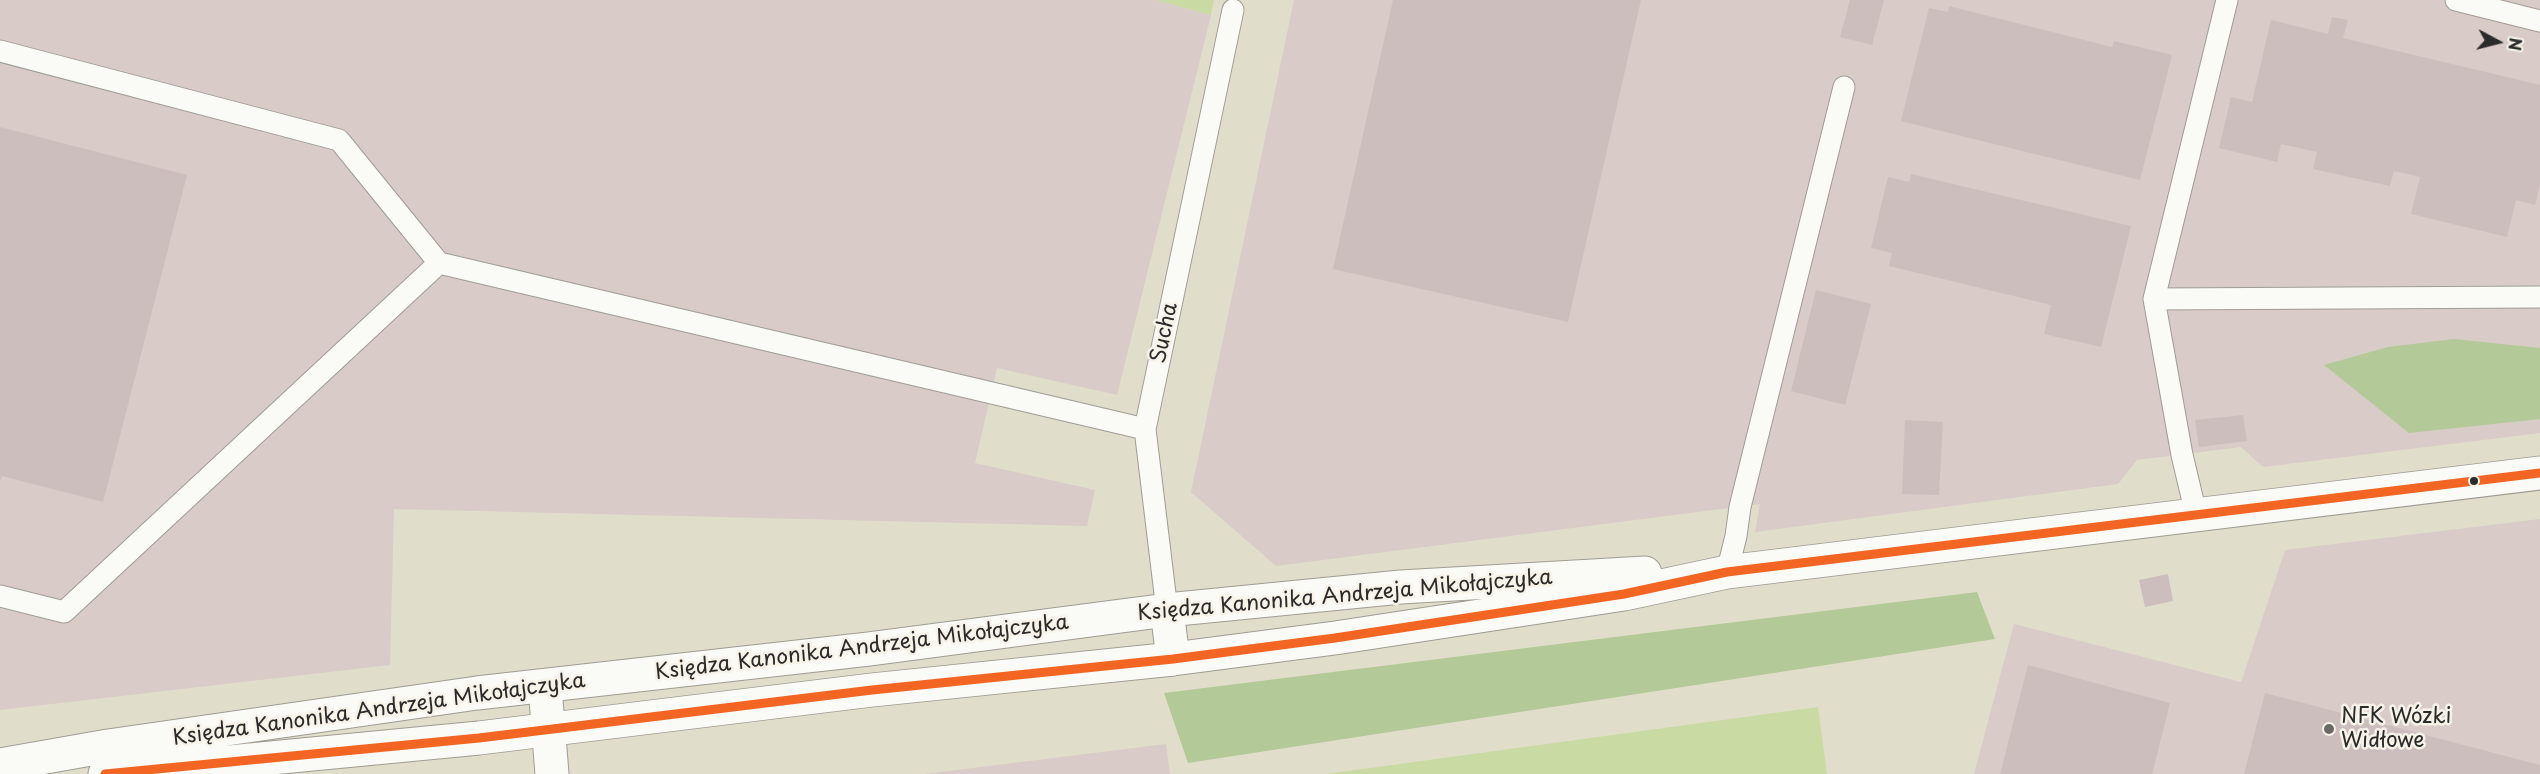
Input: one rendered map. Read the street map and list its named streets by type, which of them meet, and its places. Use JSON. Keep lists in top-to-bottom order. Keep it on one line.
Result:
{"streets":{"main road":["Sucha","Księdza Kanonika Andrzeja Mikołajczyka"]},"crossings":[["Sucha","Księdza Kanonika Andrzeja Mikołajczyka"]],"places":["NFK Wózki Widłowe"],"north":"right"}
